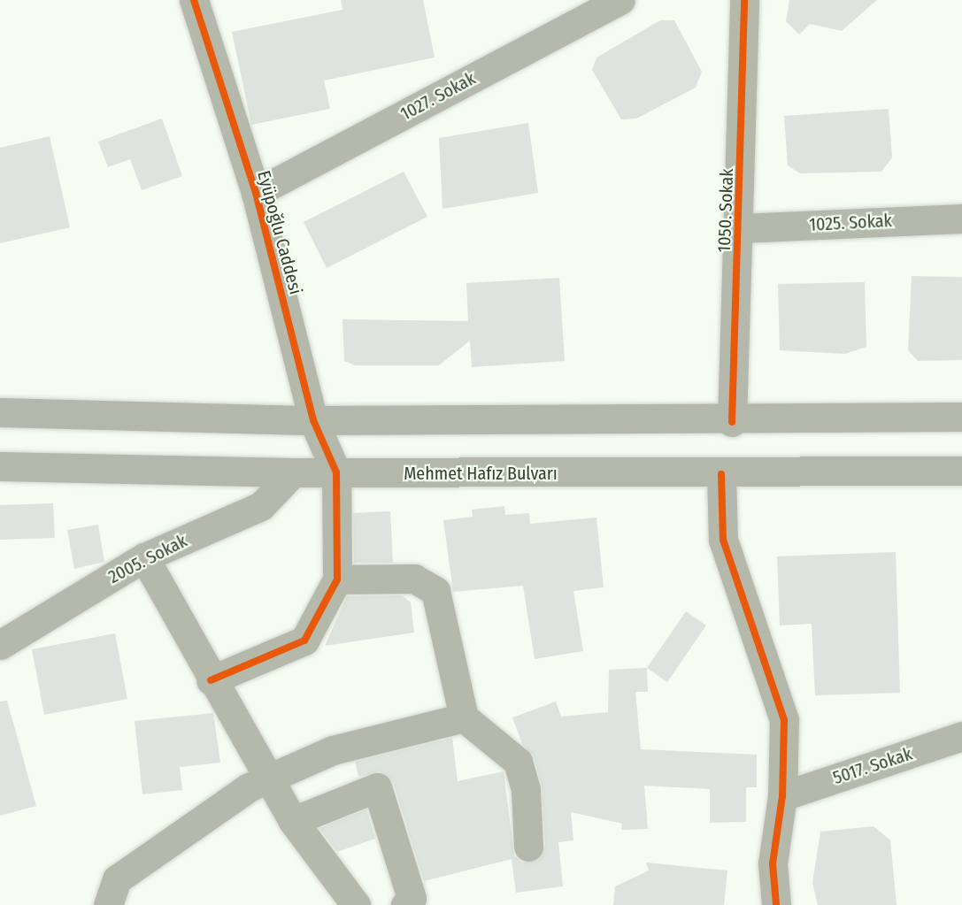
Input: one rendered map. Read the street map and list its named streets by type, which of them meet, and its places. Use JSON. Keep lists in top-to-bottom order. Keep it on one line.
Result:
{"streets":{"main road":["Mehmet Hafız Bulvarı"],"street":["1027. Sokak","1050. Sokak","1025. Sokak","Eyüpoğlu Caddesi","2005. Sokak","5017. Sokak"]},"crossings":[["1027. Sokak","Eyüpoğlu Caddesi"],["1050. Sokak","1025. Sokak"],["Eyüpoğlu Caddesi","Mehmet Hafız Bulvarı"],["Mehmet Hafız Bulvarı","2005. Sokak"]]}
